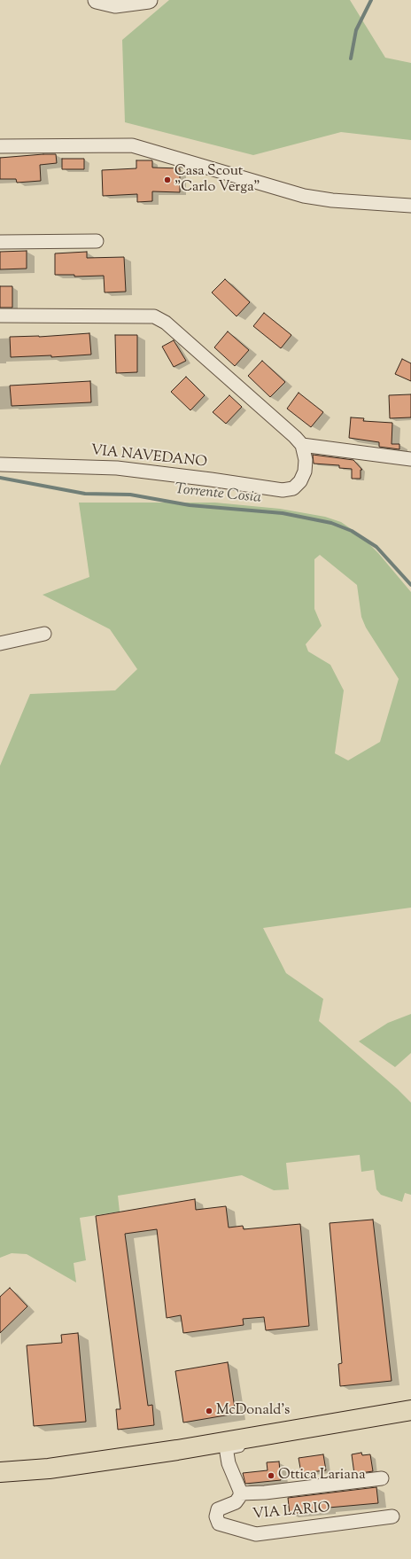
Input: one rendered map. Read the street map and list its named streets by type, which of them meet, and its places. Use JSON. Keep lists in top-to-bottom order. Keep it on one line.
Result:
{"streets":{"street":["VIA NAVEDANO","VIA LARIO"]},"water":["Torrente Cosia"],"places":["Casa Scout \"Carlo Verga\"","McDonald's","Ottica Lariana"]}
